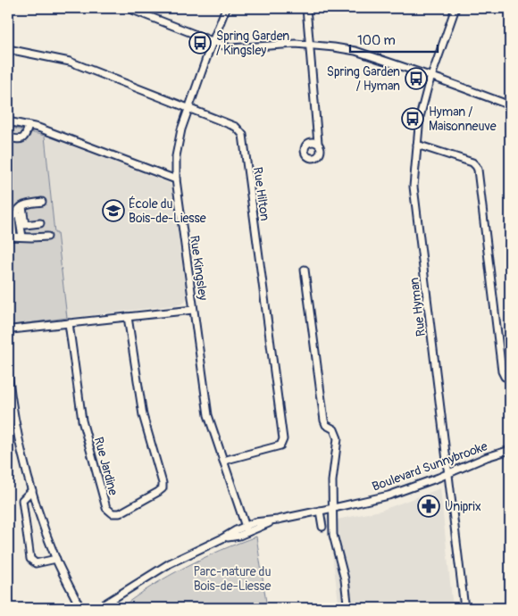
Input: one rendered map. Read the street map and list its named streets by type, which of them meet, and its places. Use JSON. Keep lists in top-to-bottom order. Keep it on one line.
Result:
{"streets":{"street":["Rue Hilton","Rue Kingsley","Rue Hyman","Rue Jardine","Boulevard Sunnybrooke"]},"crossings":[["Rue Hilton","Rue Kingsley"],["Rue Kingsley","Boulevard Sunnybrooke"],["Rue Hyman","Boulevard Sunnybrooke"]],"parks":["Parc-nature du Bois-de-Liesse"],"places":{"bus stop":["Spring Garden / Kingsley","Spring Garden / Hyman","Hyman / Maisonneuve"],"school or university":["École du Bois-de-Liesse"],"pharmacy":["Uniprix"]},"scale_bar":"100 m"}
